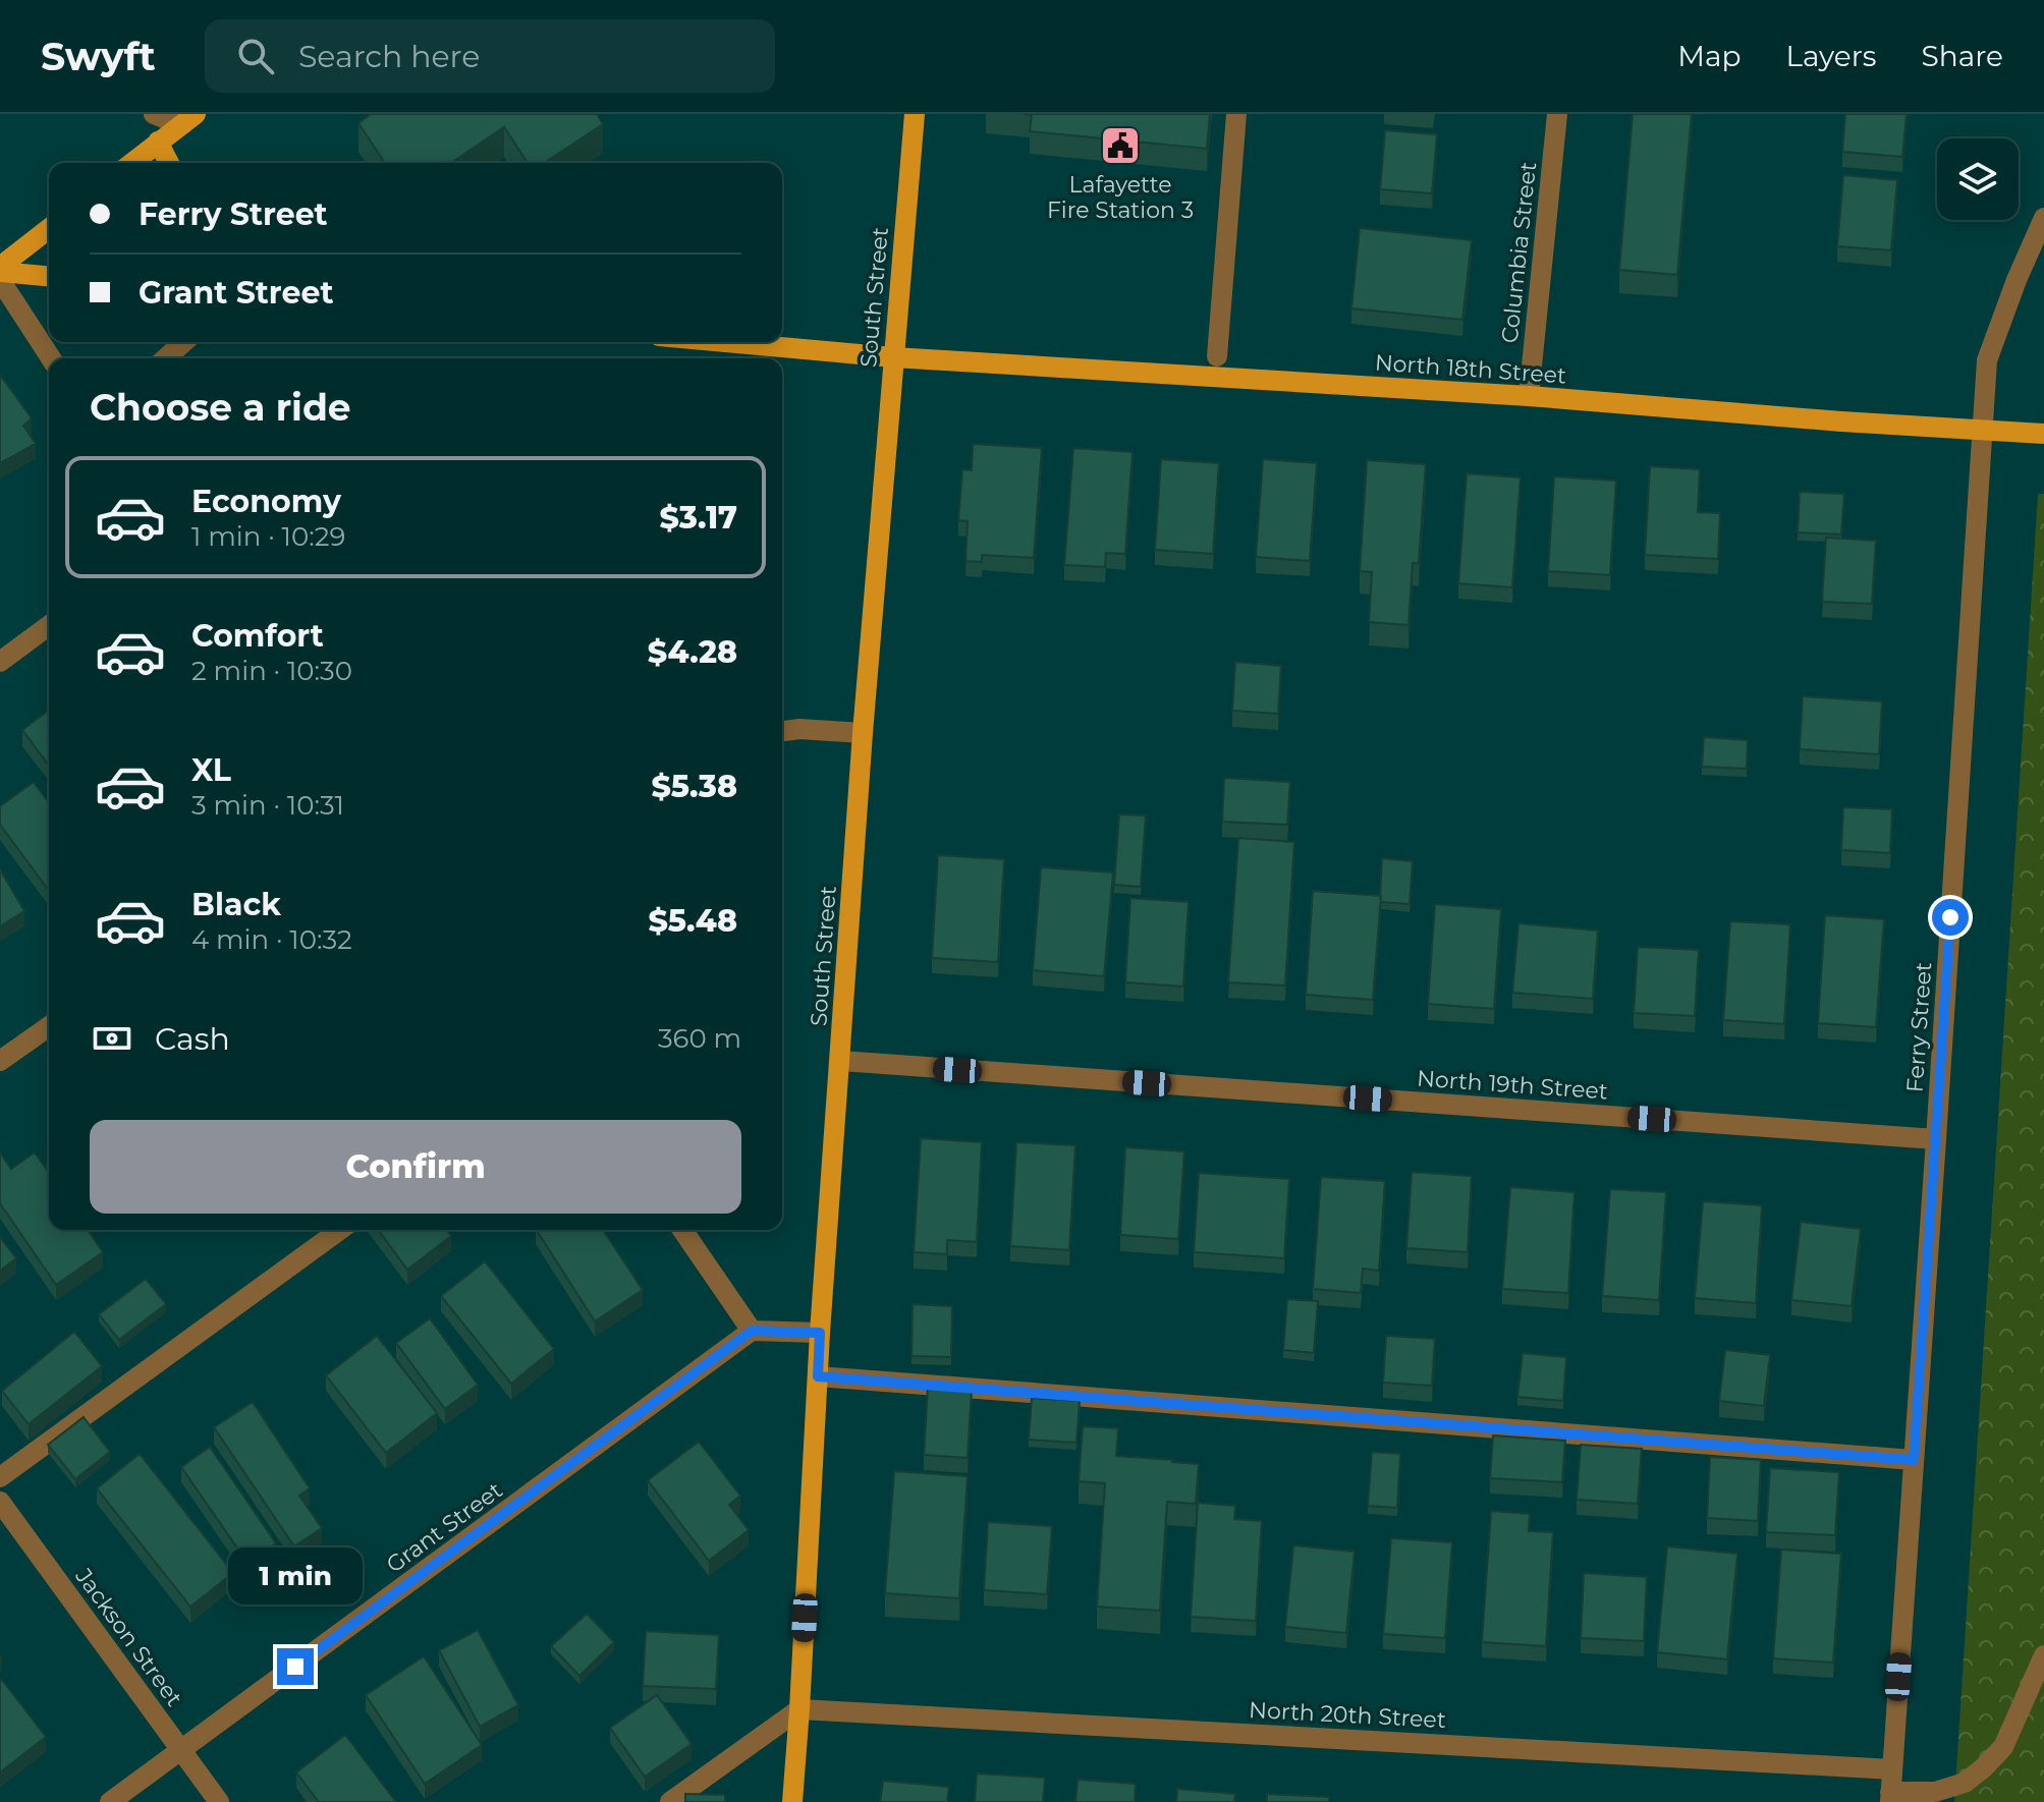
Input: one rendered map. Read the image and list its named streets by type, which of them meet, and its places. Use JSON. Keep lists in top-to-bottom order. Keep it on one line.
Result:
{"streets":{"main road":["South Street","North 18th Street"],"street":["Columbia Street","Ferry Street","North 19th Street","Grant Street","Jackson Street","North 20th Street"]},"crossings":[["Columbia Street","North 18th Street"],["South Street","North 18th Street"],["South Street","North 19th Street"],["South Street","North 20th Street"],["Ferry Street","North 19th Street"],["Ferry Street","North 20th Street"],["Grant Street","Jackson Street"]],"places":{"public building":["Lafayette Fire Station 3"]},"page":{"header":"Swyft","search":"Search here","nav":["Map","Layers","Share"],"banner":["Ferry Street","Grant Street"],"heading":"Choose a ride","list":[{"name":"Economy","note":"1 min · 10:29","value":"$3.17"},{"name":"Comfort","note":"2 min · 10:30","value":"$4.28"},{"name":"XL","note":"3 min · 10:31","value":"$5.38"},{"name":"Black","note":"4 min · 10:32","value":"$5.48"}],"pay":["Cash","360 m"],"buttons":"Confirm","bubble":"1 min"}}
